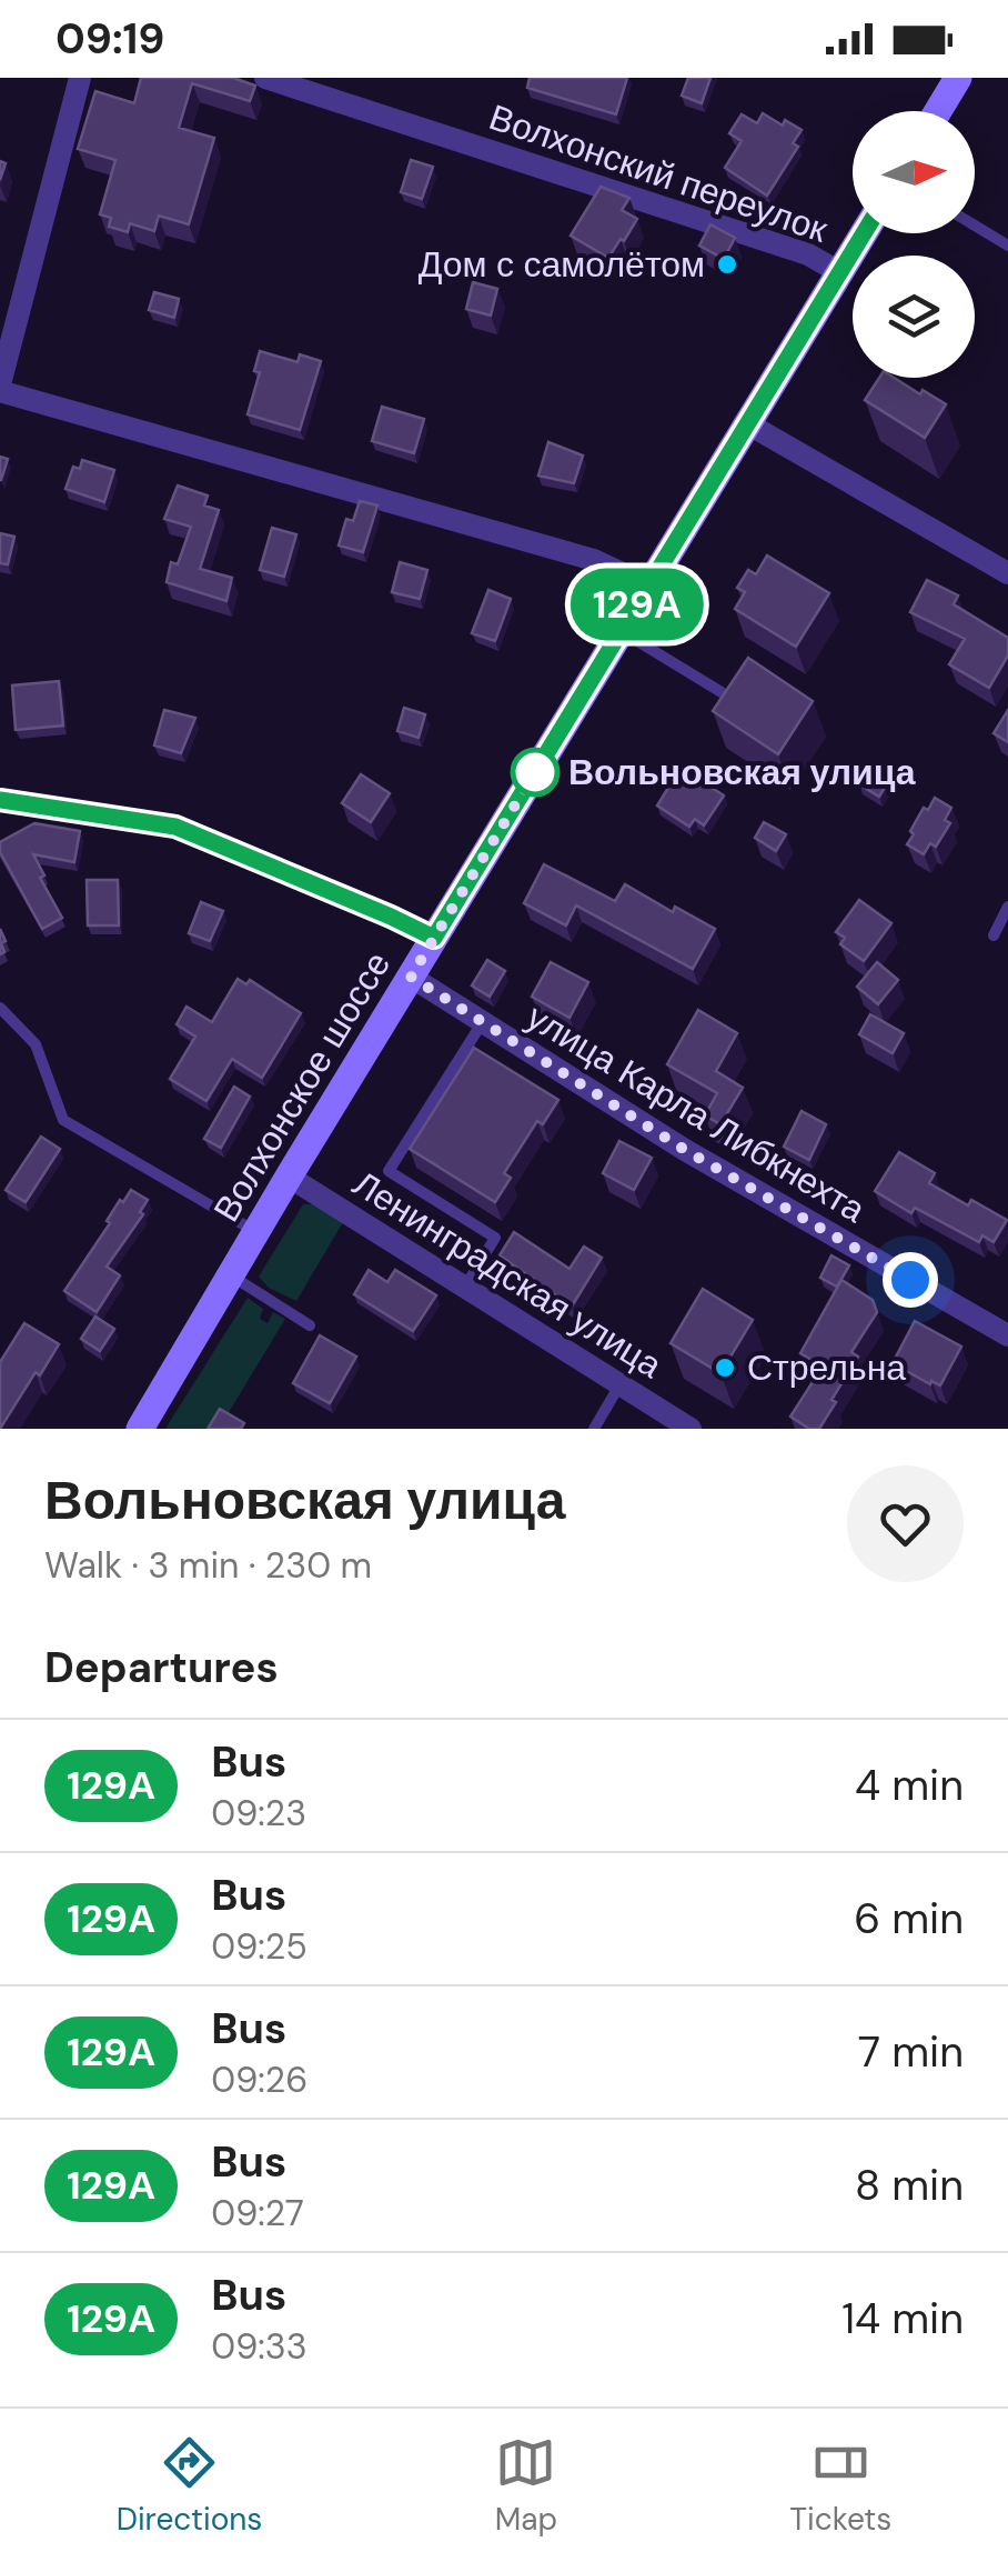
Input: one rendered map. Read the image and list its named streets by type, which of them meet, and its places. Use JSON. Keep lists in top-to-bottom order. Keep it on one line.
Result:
{"streets":{"main road":["Волхонское шоссе"],"street":["Волхонский переулок","улица Карла Либкнехта","Ленинградская улица"]},"crossings":[["Волхонский переулок","Волхонское шоссе"],["Волхонское шоссе","улица Карла Либкнехта"],["Волхонское шоссе","Ленинградская улица"]],"places":["Дом с самолётом","Вольновская улица","Стрельна"],"lines":["bus line 129А"],"north":"right","page":{"status":"09:19","on_map":"129А","heading":[["Вольновская улица","Walk · 3 min · 230 m"],"Departures"],"list":[{"mark":"129А","name":"Bus","note":"09:23","value":"4 min"},{"mark":"129А","name":"Bus","note":"09:25","value":"6 min"},{"mark":"129А","name":"Bus","note":"09:26","value":"7 min"},{"mark":"129А","name":"Bus","note":"09:27","value":"8 min"},{"mark":"129А","name":"Bus","note":"09:33","value":"14 min"}],"tabs":["Directions","Map","Tickets"]}}
